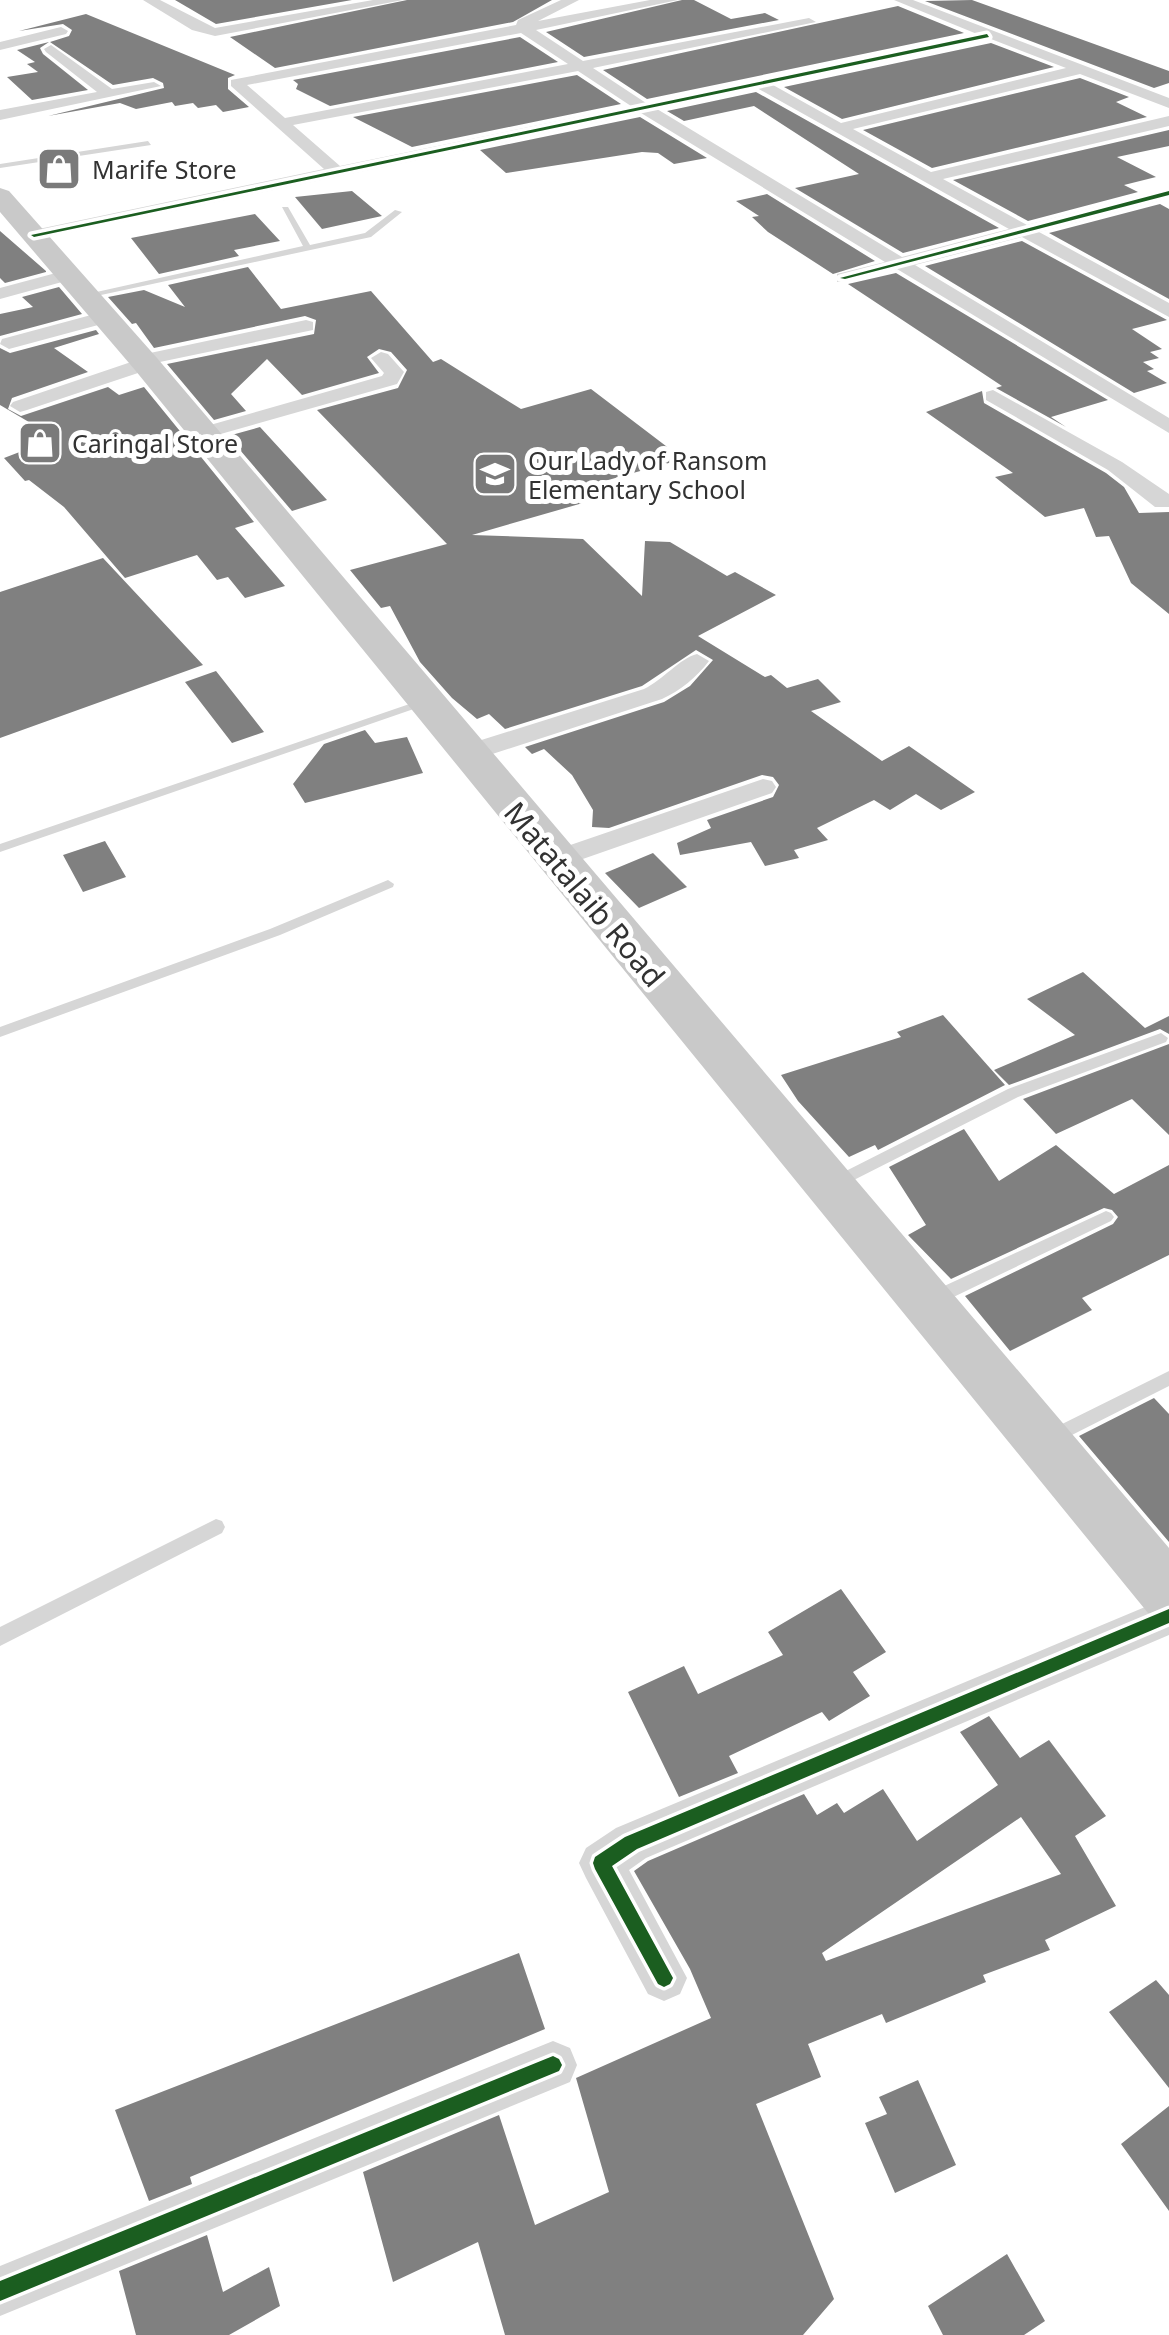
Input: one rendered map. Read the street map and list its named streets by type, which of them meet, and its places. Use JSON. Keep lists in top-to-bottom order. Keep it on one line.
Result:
{"streets":{"main road":["Matatalaib Road"]},"places":{"shop":["Marife Store","Caringal Store"],"school or university":["Our Lady of Ransom Elementary School"]}}
